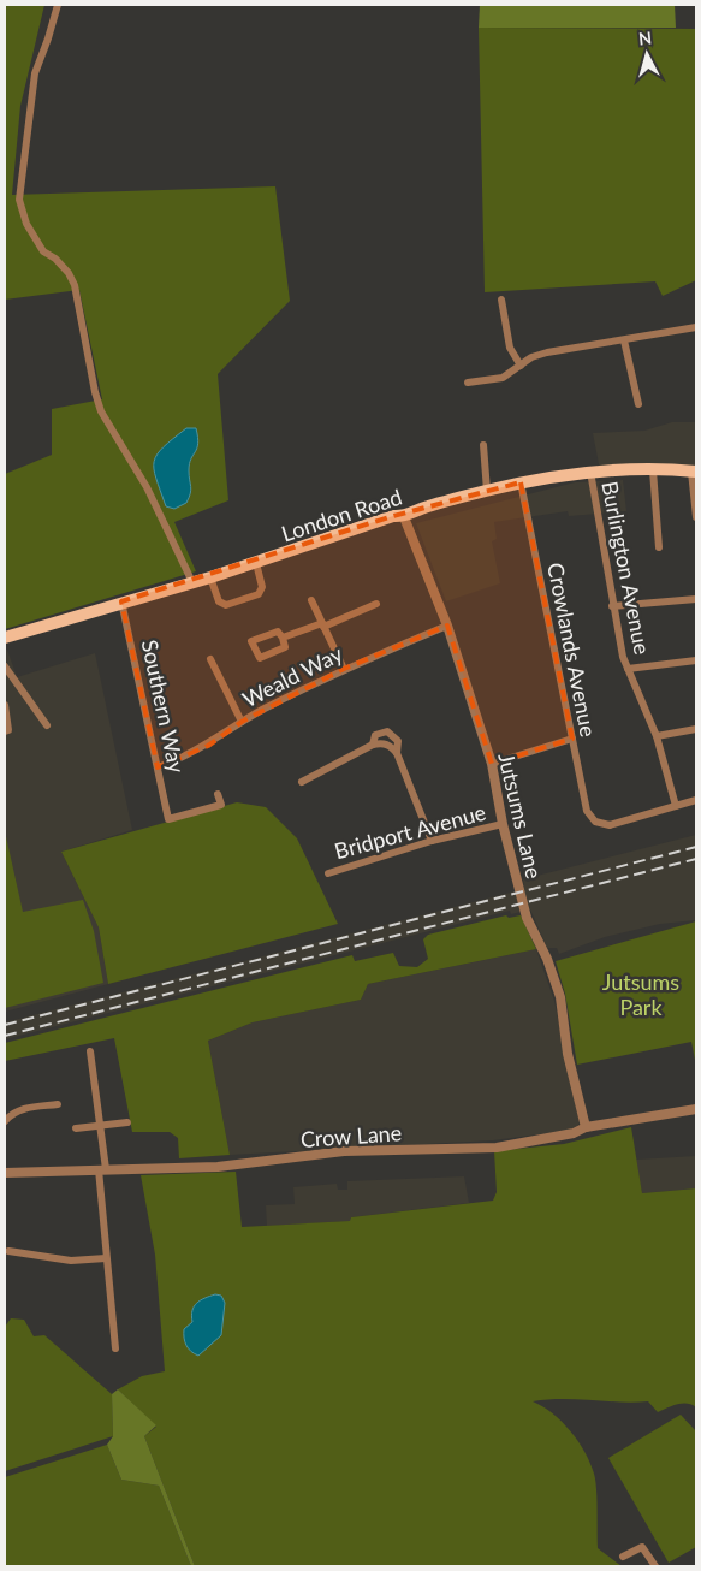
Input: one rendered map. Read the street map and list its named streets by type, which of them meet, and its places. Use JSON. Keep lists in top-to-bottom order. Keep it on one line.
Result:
{"streets":{"main road":["London Road"],"street":["Burlington Avenue","Crowlands Avenue","Weald Way","Southern Way","Jutsums Lane","Bridport Avenue","Crow Lane"]},"crossings":[["London Road","Burlington Avenue"],["London Road","Crowlands Avenue"],["London Road","Southern Way"],["London Road","Jutsums Lane"],["Burlington Avenue","Crowlands Avenue"],["Weald Way","Southern Way"],["Weald Way","Jutsums Lane"],["Jutsums Lane","Bridport Avenue"],["Jutsums Lane","Crow Lane"]],"parks":["Jutsums Park"],"north":"top"}
